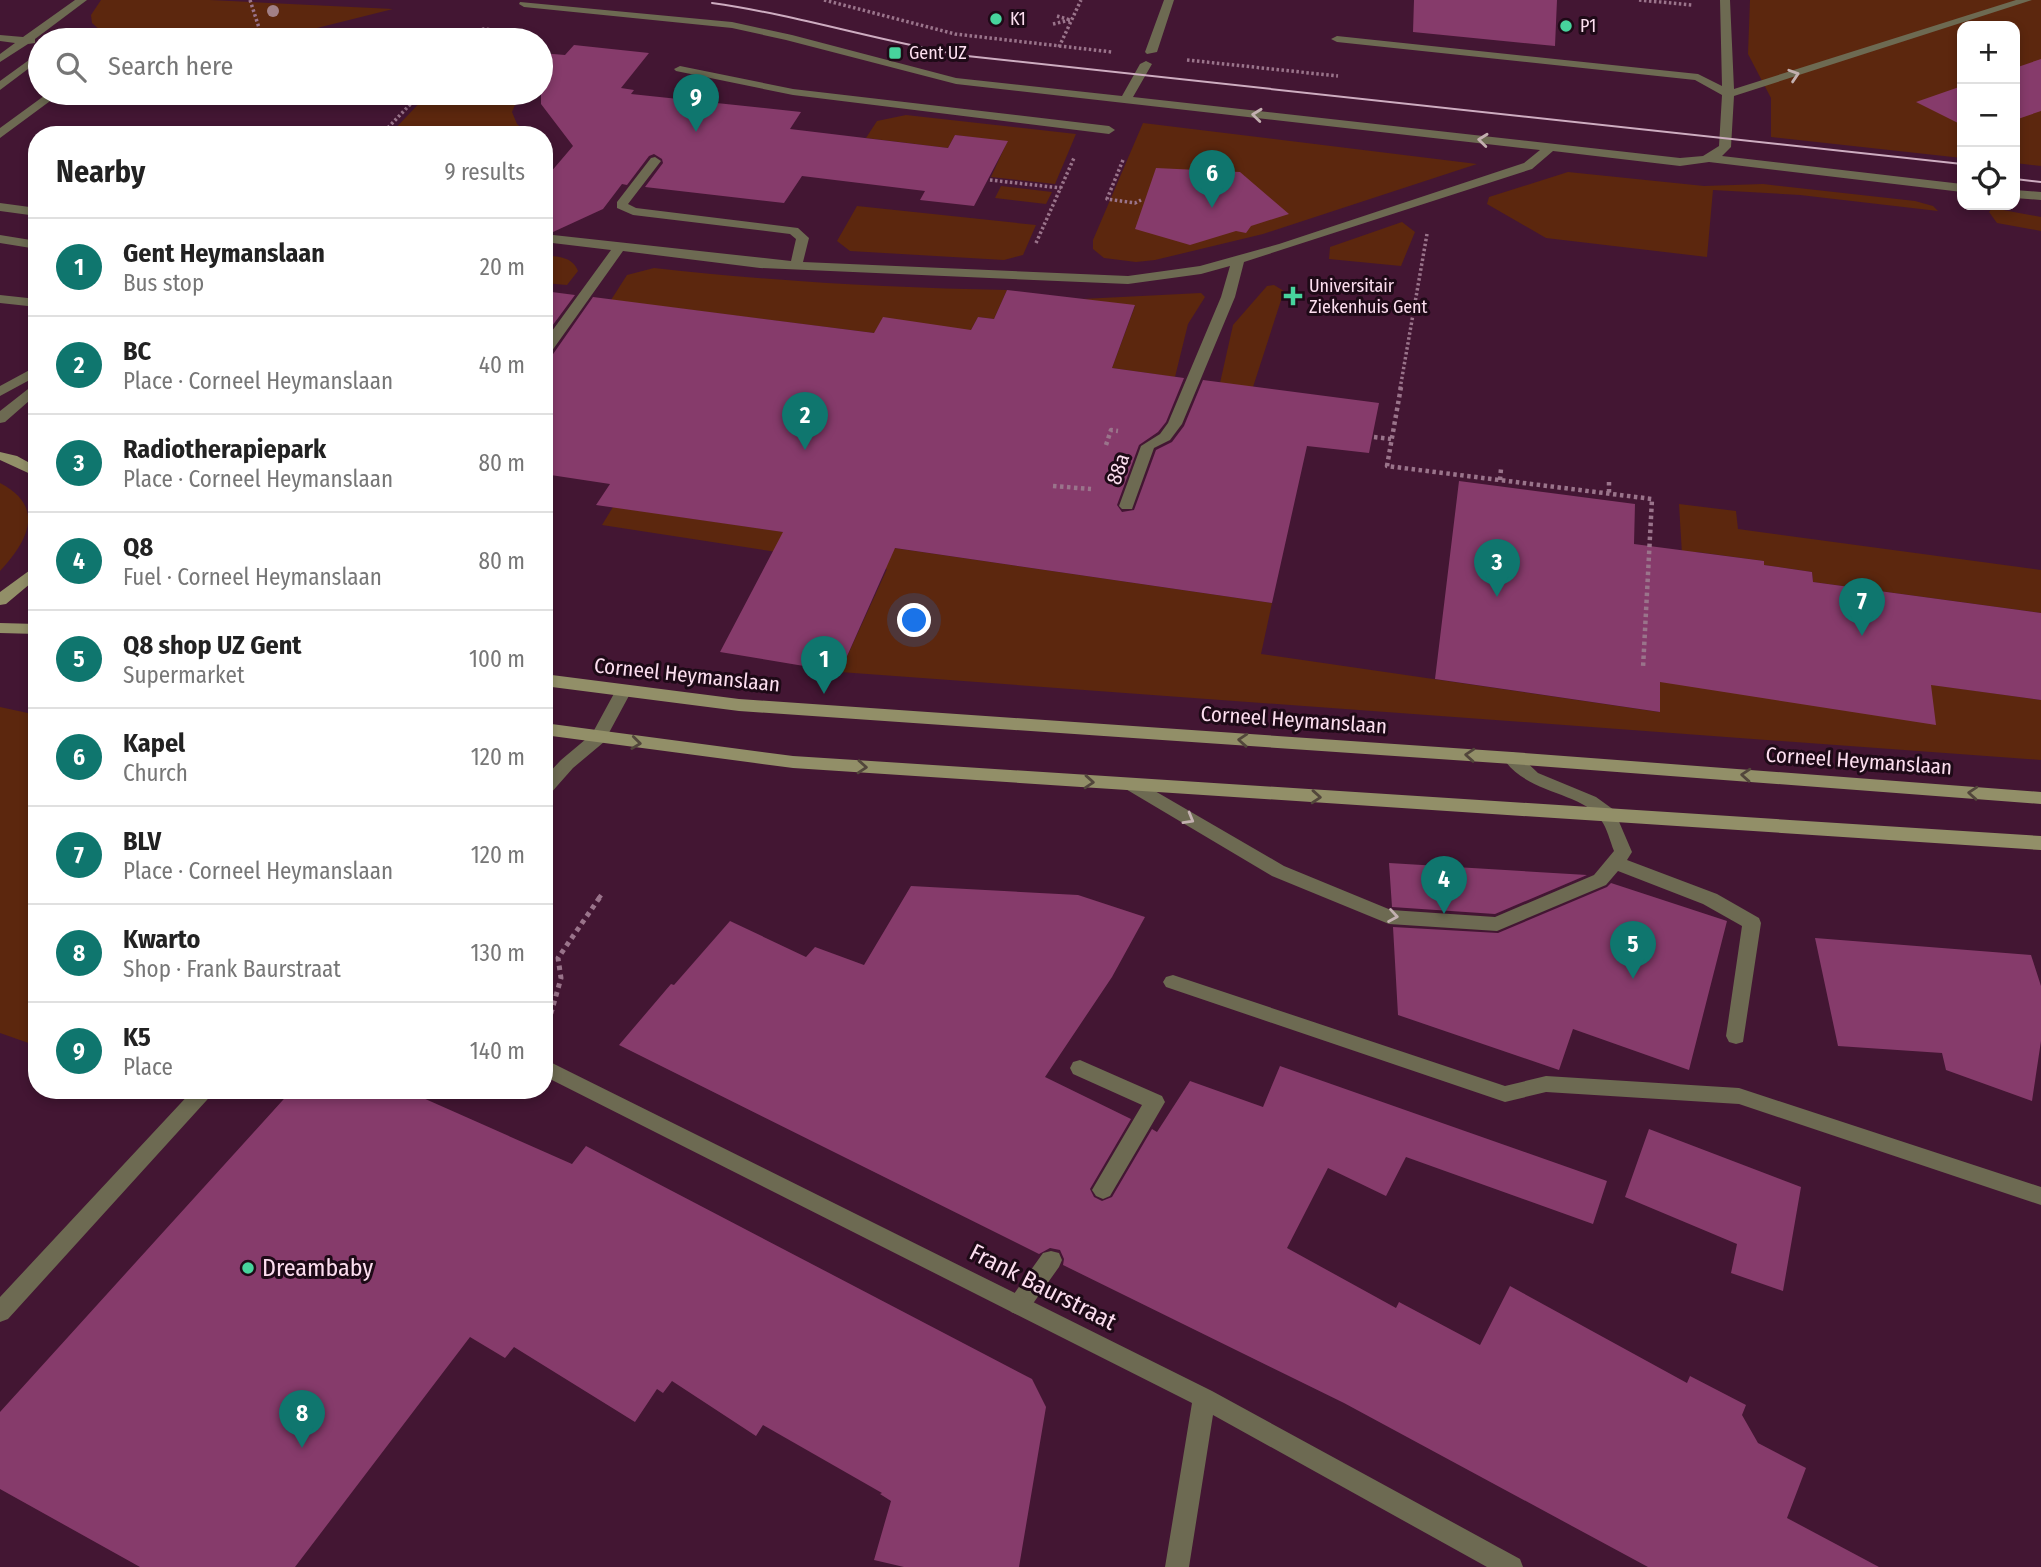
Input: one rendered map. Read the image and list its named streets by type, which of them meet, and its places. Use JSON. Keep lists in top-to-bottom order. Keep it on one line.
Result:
{"streets":{"street":["88a","Corneel Heymanslaan","Frank Baurstraat"]},"places":{"other":["K1","P1","Dreambaby"],"transit":["Gent UZ"],"health":["Universitair Ziekenhuis Gent"]},"page":{"map_buttons":["+","−"],"search":"Search here","pins":["9","6","2","3","7","1","4","5","8"],"heading":["Nearby","9 results"],"list":[{"mark":"1","name":"Gent Heymanslaan","note":"Bus stop","value":"20 m"},{"mark":"2","name":"BC","note":"Place · Corneel Heymanslaan","value":"40 m"},{"mark":"3","name":"Radiotherapiepark","note":"Place · Corneel Heymanslaan","value":"80 m"},{"mark":"4","name":"Q8","note":"Fuel · Corneel Heymanslaan","value":"80 m"},{"mark":"5","name":"Q8 shop UZ Gent","note":"Supermarket","value":"100 m"},{"mark":"6","name":"Kapel","note":"Church","value":"120 m"},{"mark":"7","name":"BLV","note":"Place · Corneel Heymanslaan","value":"120 m"},{"mark":"8","name":"Kwarto","note":"Shop · Frank Baurstraat","value":"130 m"},{"mark":"9","name":"K5","note":"Place","value":"140 m"}]}}
